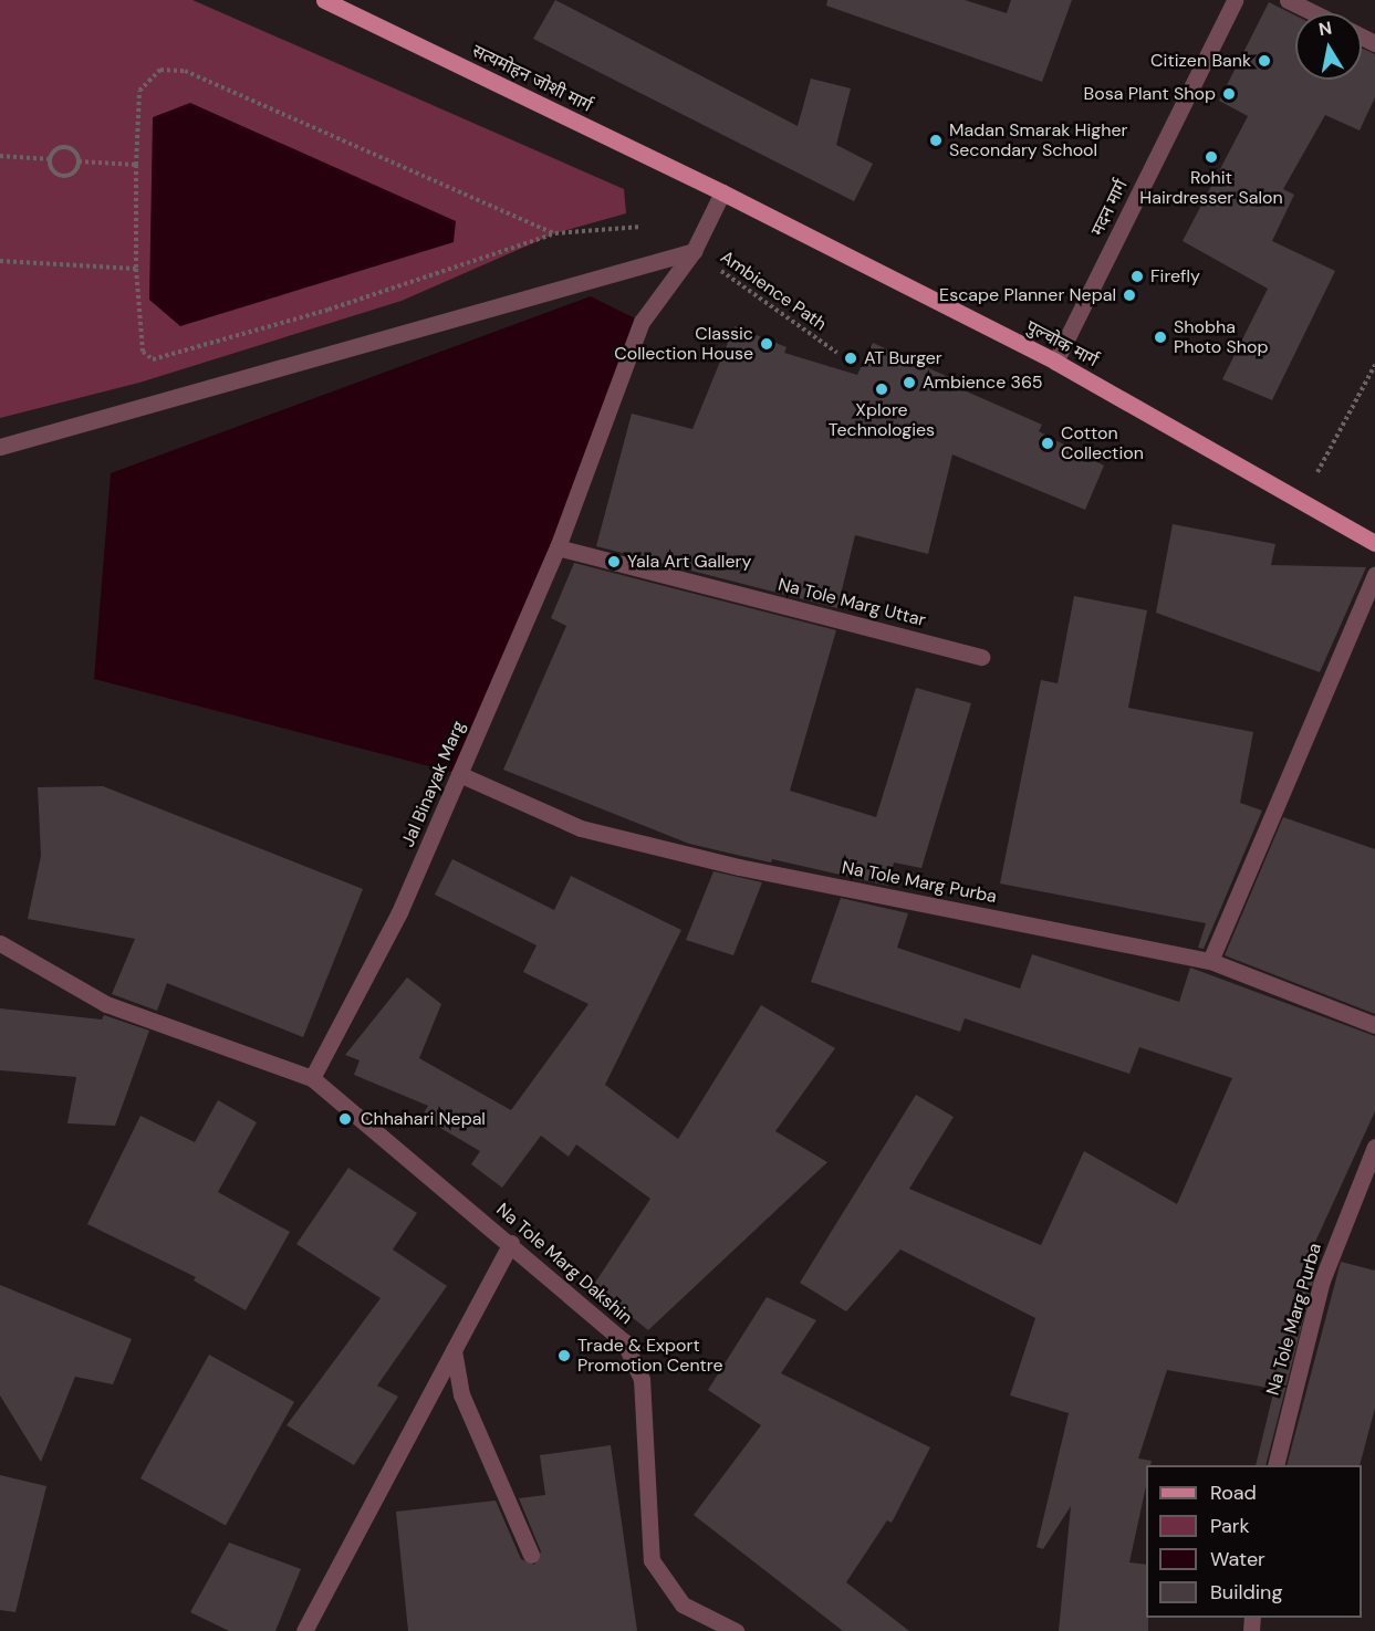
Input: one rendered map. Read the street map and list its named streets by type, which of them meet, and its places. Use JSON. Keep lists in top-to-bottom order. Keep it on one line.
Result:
{"streets":{"main road":["सत्यमोहन जोशी मार्ग","पुल्चोक मार्ग"],"street":["मदन मार्ग","Na Tole Marg Uttar","Jal Binayak Marg","Na Tole Marg Purba","Na Tole Marg Dakshin"],"path":["Ambience Path"]},"crossings":[["सत्यमोहन जोशी मार्ग","पुल्चोक मार्ग"],["सत्यमोहन जोशी मार्ग","Jal Binayak Marg"],["मदन मार्ग","पुल्चोक मार्ग"],["Ambience Path","Jal Binayak Marg"],["पुल्चोक मार्ग","Jal Binayak Marg"],["Na Tole Marg Uttar","Jal Binayak Marg"],["Jal Binayak Marg","Na Tole Marg Purba"],["Jal Binayak Marg","Na Tole Marg Dakshin"]],"places":["Citizen Bank","Bosa Plant Shop","Madan Smarak Higher Secondary School","Rohit Hairdresser Salon","Firefly","Escape Planner Nepal","Shobha Photo Shop","Classic Collection House","AT Burger","Ambience 365","Xplore Technologies","Cotton Collection","Yala Art Gallery","Chhahari Nepal","Trade & Export Promotion Centre"],"legend":["Road","Park","Water","Building"],"north":"top"}
